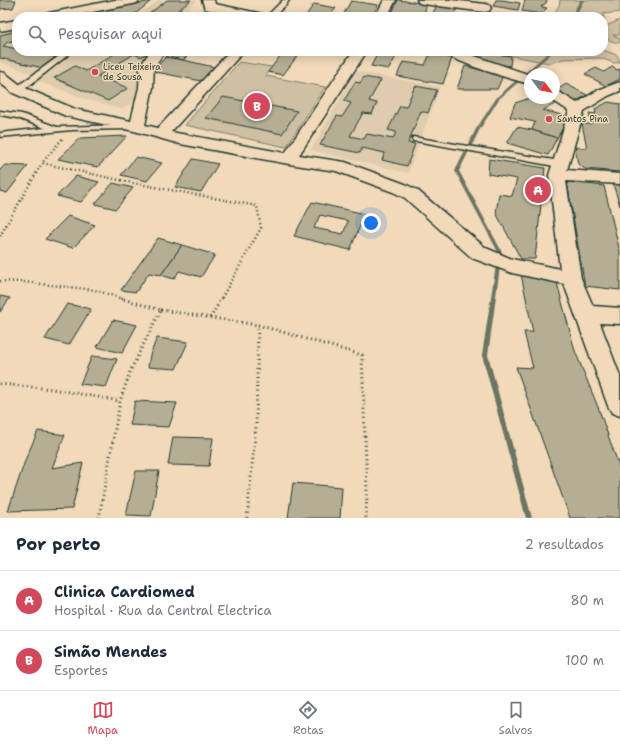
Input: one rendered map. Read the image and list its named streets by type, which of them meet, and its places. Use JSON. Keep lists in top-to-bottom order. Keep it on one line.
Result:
{"places":["Liceu Teixeira de Sousa","Santos Pina"],"north":"bottom right","page":{"search":"Pesquisar aqui","pins":["B","A"],"heading":["Por perto","2 resultados"],"list":[{"mark":"A","name":"Clinica Cardiomed","note":"Hospital · Rua da Central Electrica","value":"80 m"},{"mark":"B","name":"Simão Mendes","note":"Esportes","value":"100 m"}],"nav":["Mapa","Rotas","Salvos"]}}
